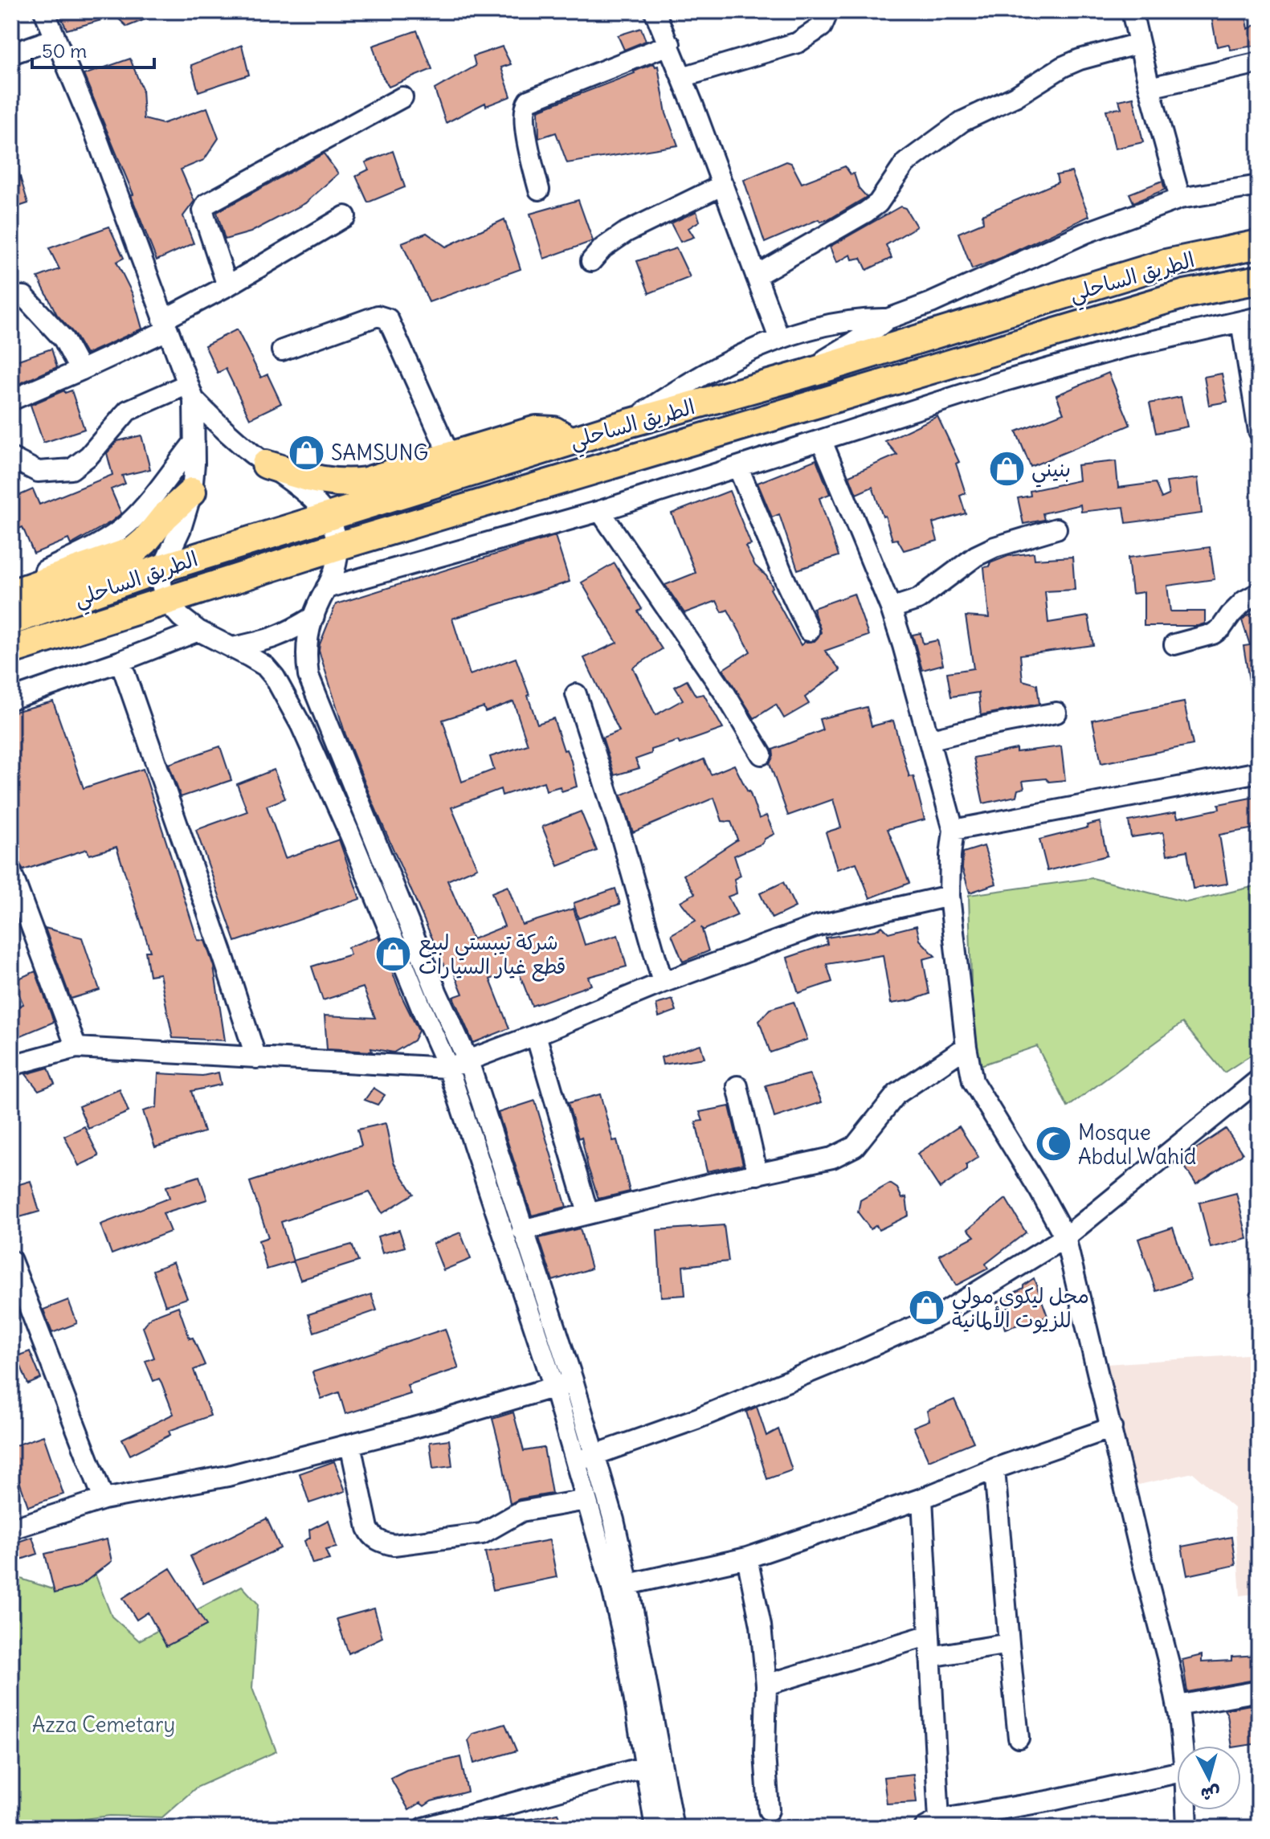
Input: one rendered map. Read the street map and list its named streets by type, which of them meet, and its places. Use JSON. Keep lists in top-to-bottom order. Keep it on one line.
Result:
{"streets":{"highway":["الطريق الساحلي"]},"parks":["Azza Cemetary"],"places":{"shop":["SAMSUNG","بنيني","شركة تيبستي لبيع قطع غيار السيارات","محل ليكوي مولي للزيوت الألمانية"],"mosque":["Mosque Abdul Wahid"]},"scale_bar":"50 m","north":"bottom"}
